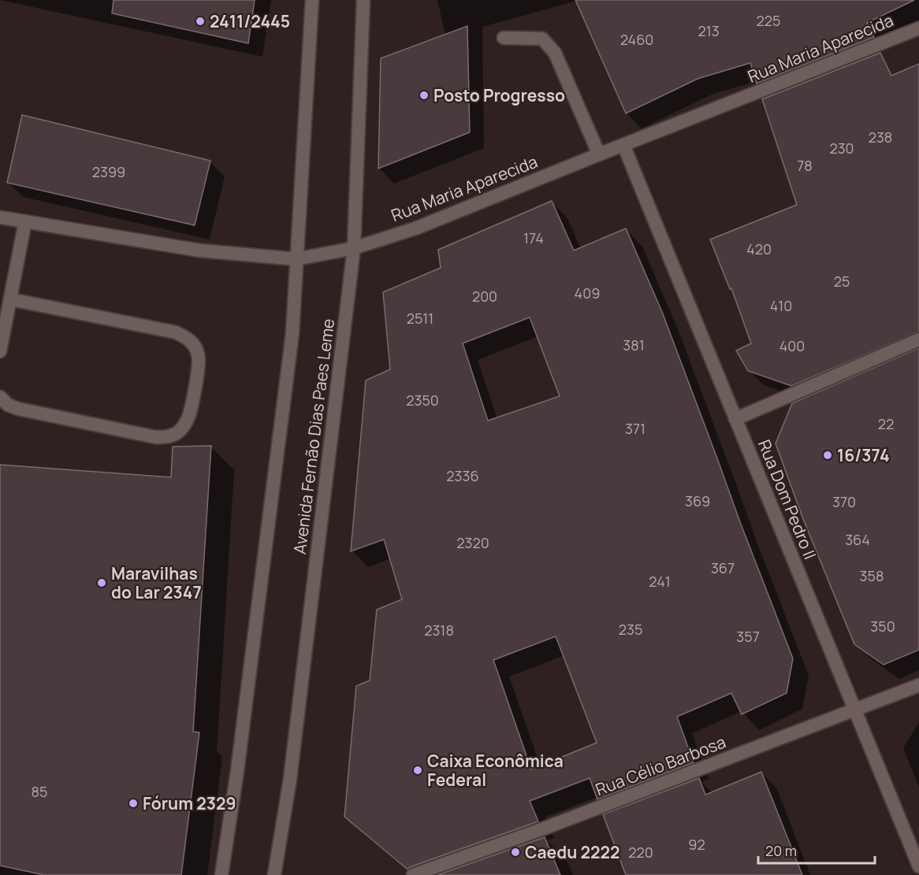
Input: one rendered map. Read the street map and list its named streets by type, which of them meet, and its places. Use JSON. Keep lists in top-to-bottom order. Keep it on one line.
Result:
{"streets":{"street":["Rua Maria Aparecida","Avenida Fernão Dias Paes Leme","Rua Dom Pedro II","Rua Célio Barbosa"]},"crossings":[["Rua Maria Aparecida","Avenida Fernão Dias Paes Leme"],["Rua Maria Aparecida","Rua Dom Pedro II"],["Rua Dom Pedro II","Rua Célio Barbosa"]],"places":["2411/2445","Posto Progresso","16/374","Maravilhas do Lar 2347","Caixa Econômica Federal","Fórum 2329","Caedu 2222"],"house_numbers":["225","213","2460","238","230","78","2399","174","420","25","409","200","410","2511","381","400","2350","22","371","2336","369","370","364","2320","367","358","241","350","235","2318","357","85","92","220"],"scale_bar":"20 m"}
